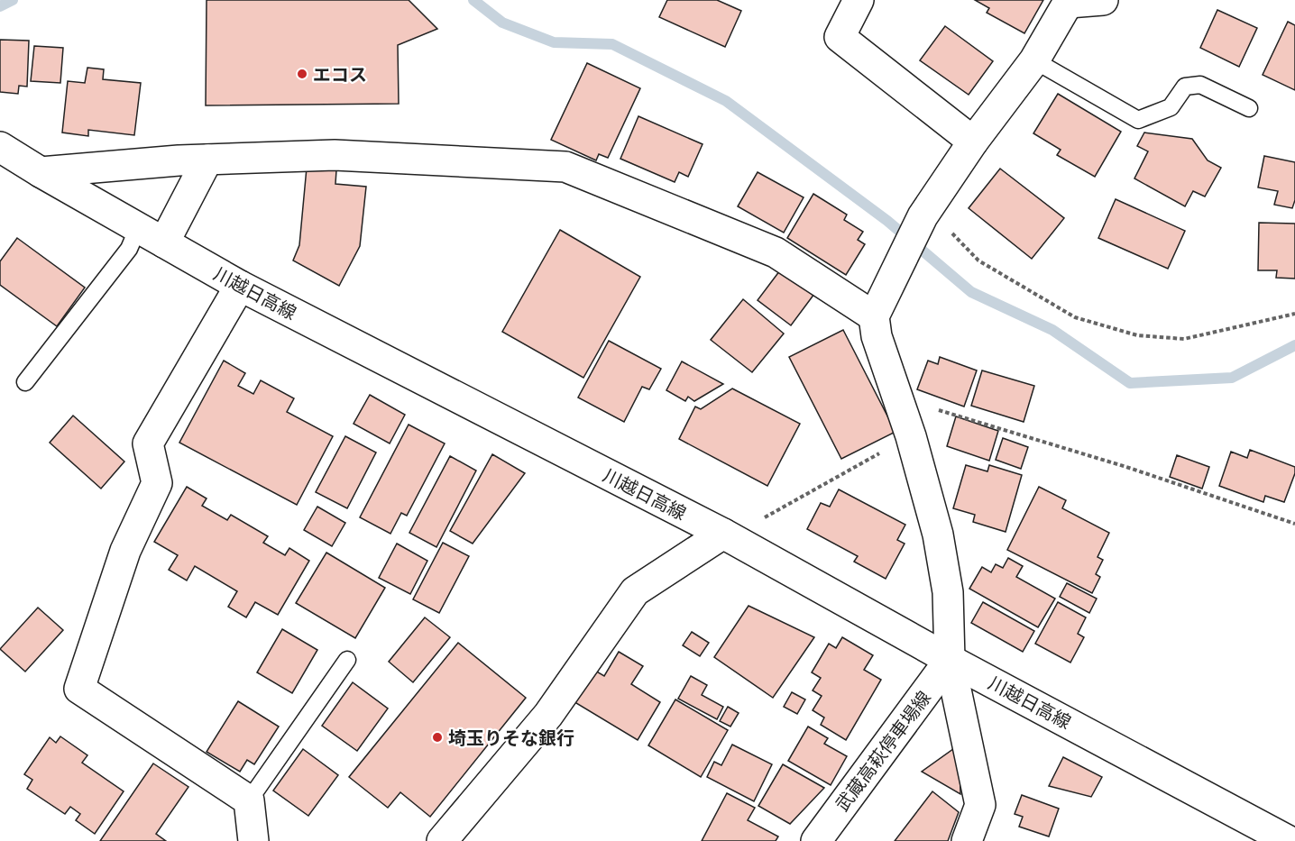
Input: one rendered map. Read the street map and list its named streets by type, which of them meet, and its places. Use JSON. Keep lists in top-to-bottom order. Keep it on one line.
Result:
{"streets":{"street":["川越日高線","武蔵高萩停車場線"]},"crossings":[["川越日高線","武蔵高萩停車場線"]],"places":["エコス","埼玉りそな銀行"]}
